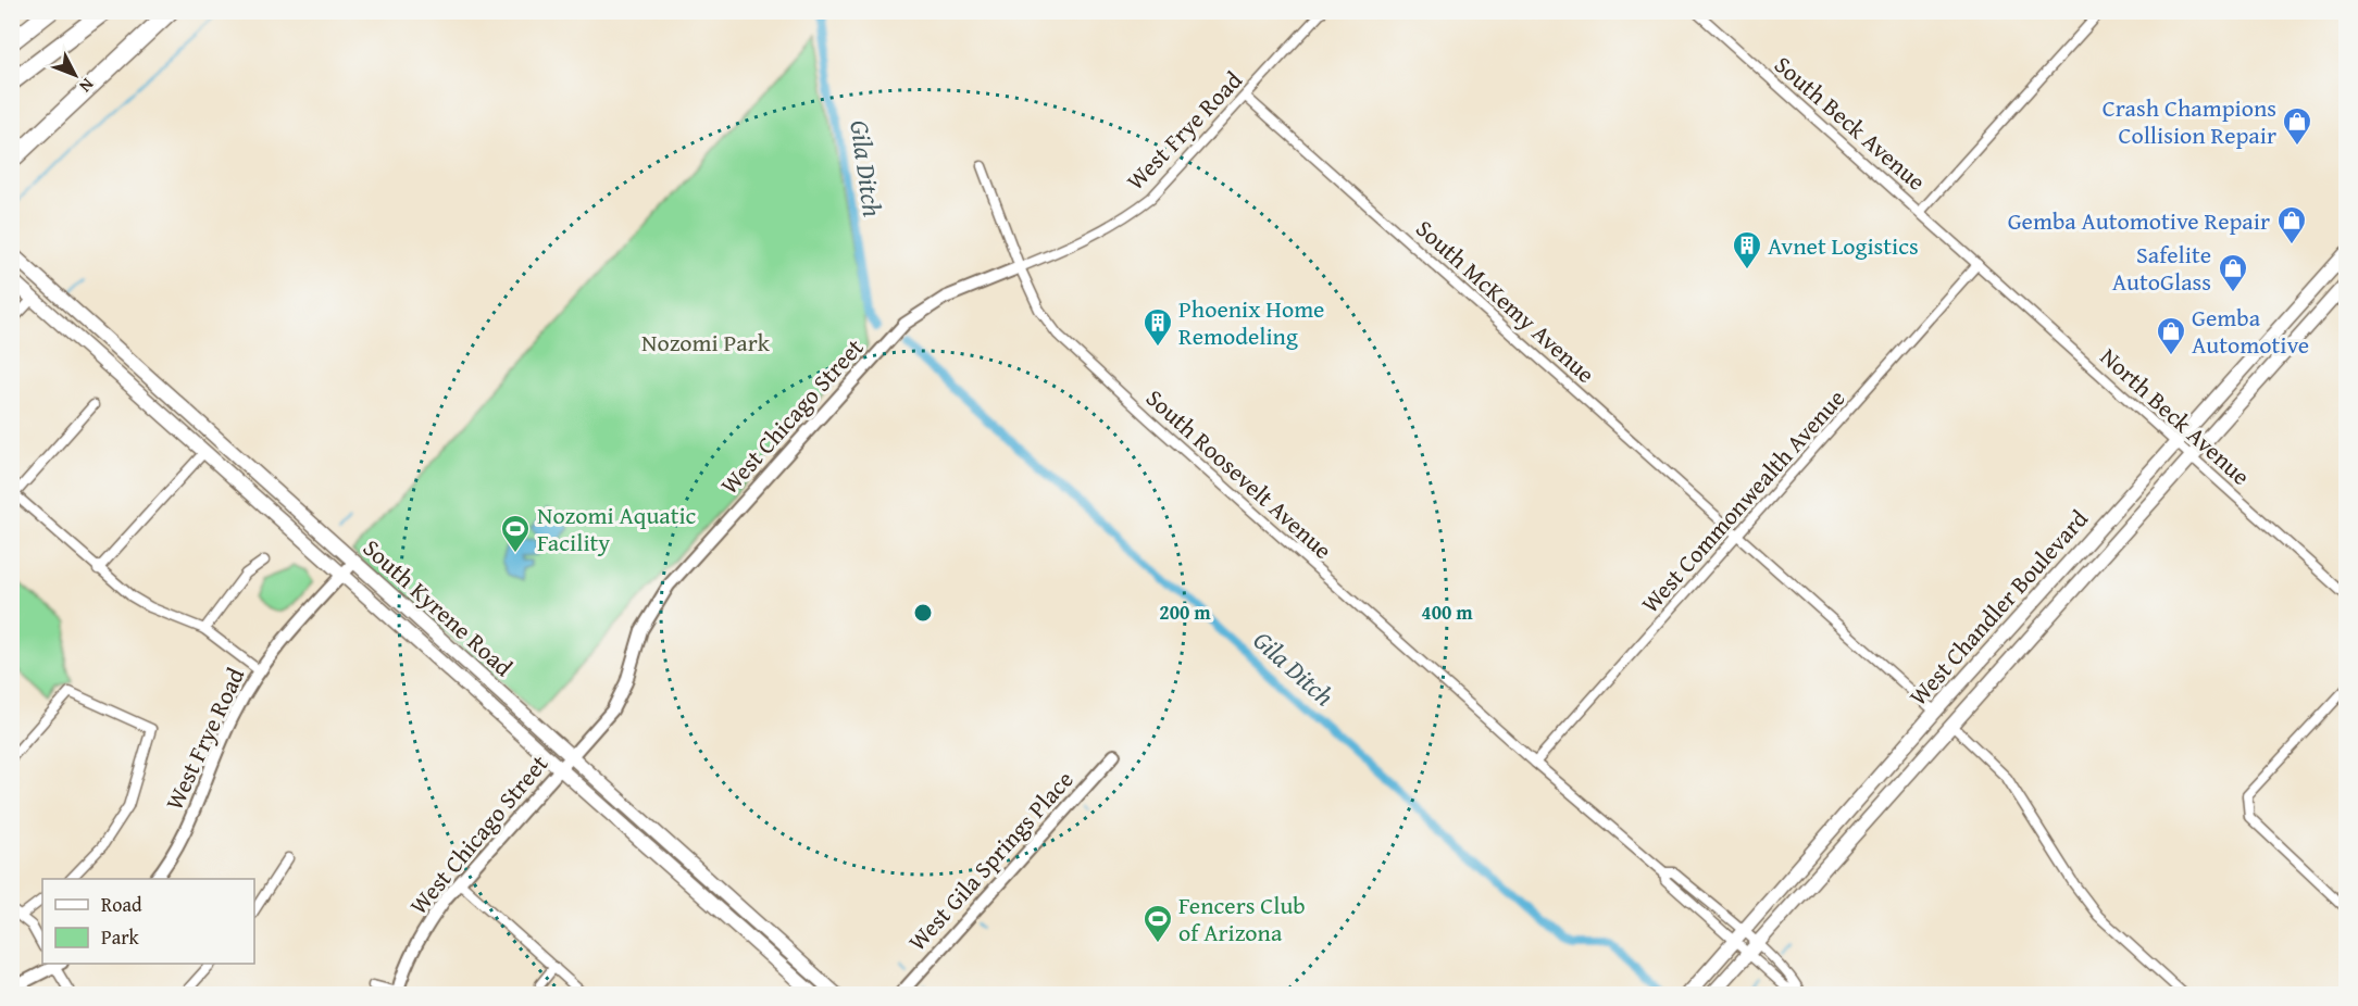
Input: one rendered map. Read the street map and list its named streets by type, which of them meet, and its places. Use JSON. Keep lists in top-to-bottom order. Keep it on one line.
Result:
{"streets":{"main road":["South Kyrene Road","West Chandler Boulevard"],"street":["South Beck Avenue","West Frye Road","South McKemy Avenue","West Chicago Street","North Beck Avenue","South Roosevelt Avenue","West Commonwealth Avenue","West Gila Springs Place"]},"crossings":[["South Beck Avenue","North Beck Avenue"],["South Beck Avenue","West Commonwealth Avenue"],["West Frye Road","South McKemy Avenue"],["West Frye Road","West Chicago Street"],["West Frye Road","South Roosevelt Avenue"],["West Frye Road","South Kyrene Road"],["South McKemy Avenue","West Commonwealth Avenue"],["South McKemy Avenue","West Chandler Boulevard"],["West Chicago Street","South Roosevelt Avenue"],["West Chicago Street","South Kyrene Road"],["North Beck Avenue","West Commonwealth Avenue"],["North Beck Avenue","West Chandler Boulevard"],["South Roosevelt Avenue","West Commonwealth Avenue"],["South Roosevelt Avenue","West Chandler Boulevard"]],"water":["Gila Ditch"],"parks":["Nozomi Park"],"places":{"shop":["Crash Champions Collision Repair","Gemba Automotive Repair","Safelite AutoGlass","Gemba Automotive"],"building":["Avnet Logistics","Phoenix Home Remodeling"],"sports":["Nozomi Aquatic Facility","Fencers Club of Arizona"]},"legend":["Road","Park"],"north":"bottom right","rings":["200 m","400 m"]}
